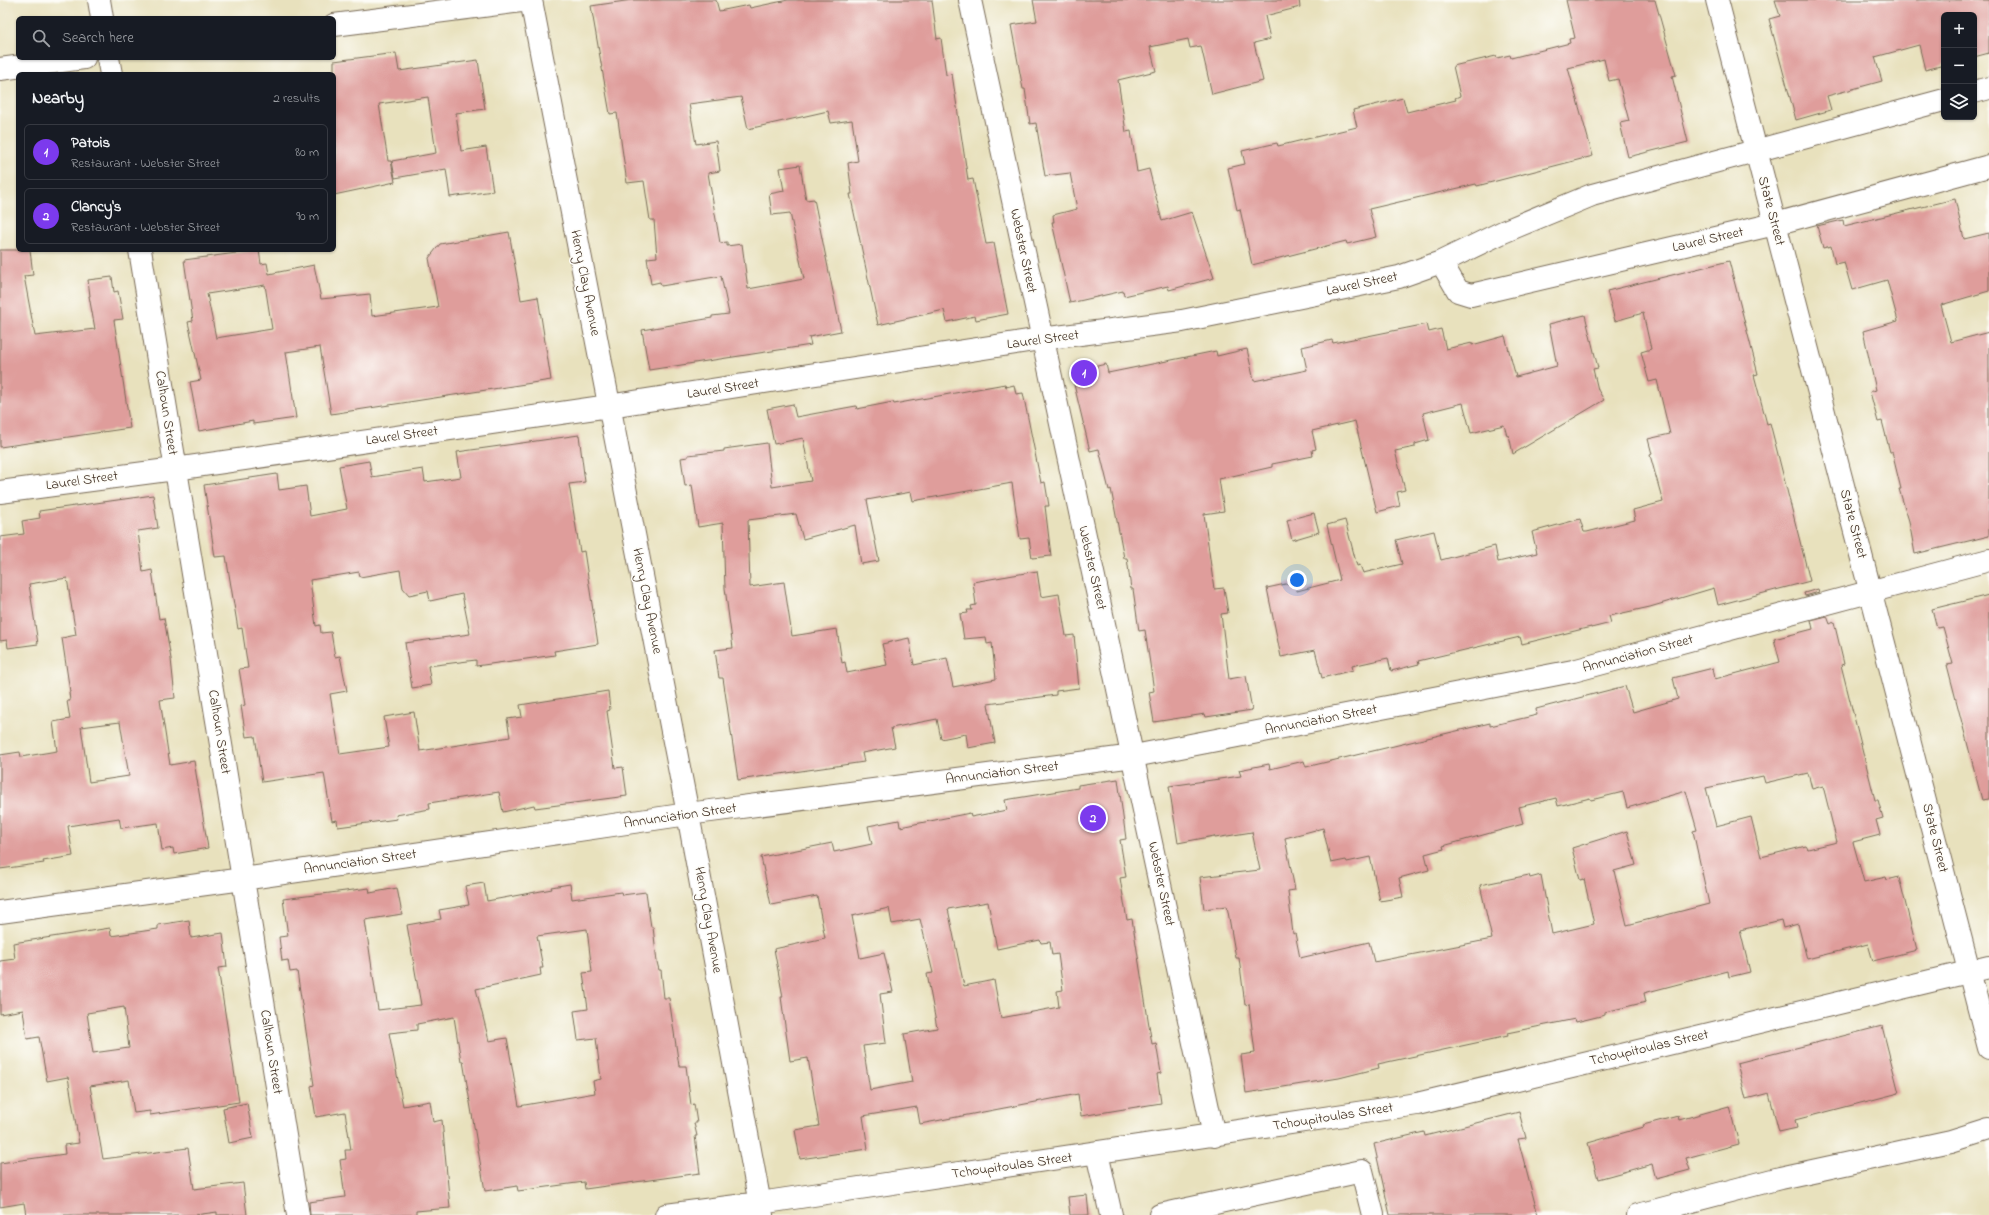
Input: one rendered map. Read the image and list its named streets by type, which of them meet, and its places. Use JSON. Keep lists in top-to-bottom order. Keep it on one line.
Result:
{"streets":{"street":["State Street","Laurel Street","Webster Street","Henry Clay Avenue","Calhoun Street","Annunciation Street","Tchoupitoulas Street"]},"crossings":[["State Street","Laurel Street"],["State Street","Annunciation Street"],["State Street","Tchoupitoulas Street"],["Laurel Street","Webster Street"],["Laurel Street","Henry Clay Avenue"],["Laurel Street","Calhoun Street"],["Webster Street","Annunciation Street"],["Webster Street","Tchoupitoulas Street"],["Henry Clay Avenue","Annunciation Street"],["Henry Clay Avenue","Tchoupitoulas Street"],["Calhoun Street","Annunciation Street"]],"page":{"map_buttons":["+","−"],"search":"Search here","heading":["Nearby","2 results"],"list":[{"mark":"1","name":"Patois","note":"Restaurant · Webster Street","value":"80 m"},{"mark":"2","name":"Clancy's","note":"Restaurant · Webster Street","value":"90 m"}],"pins":["1","2"]}}
